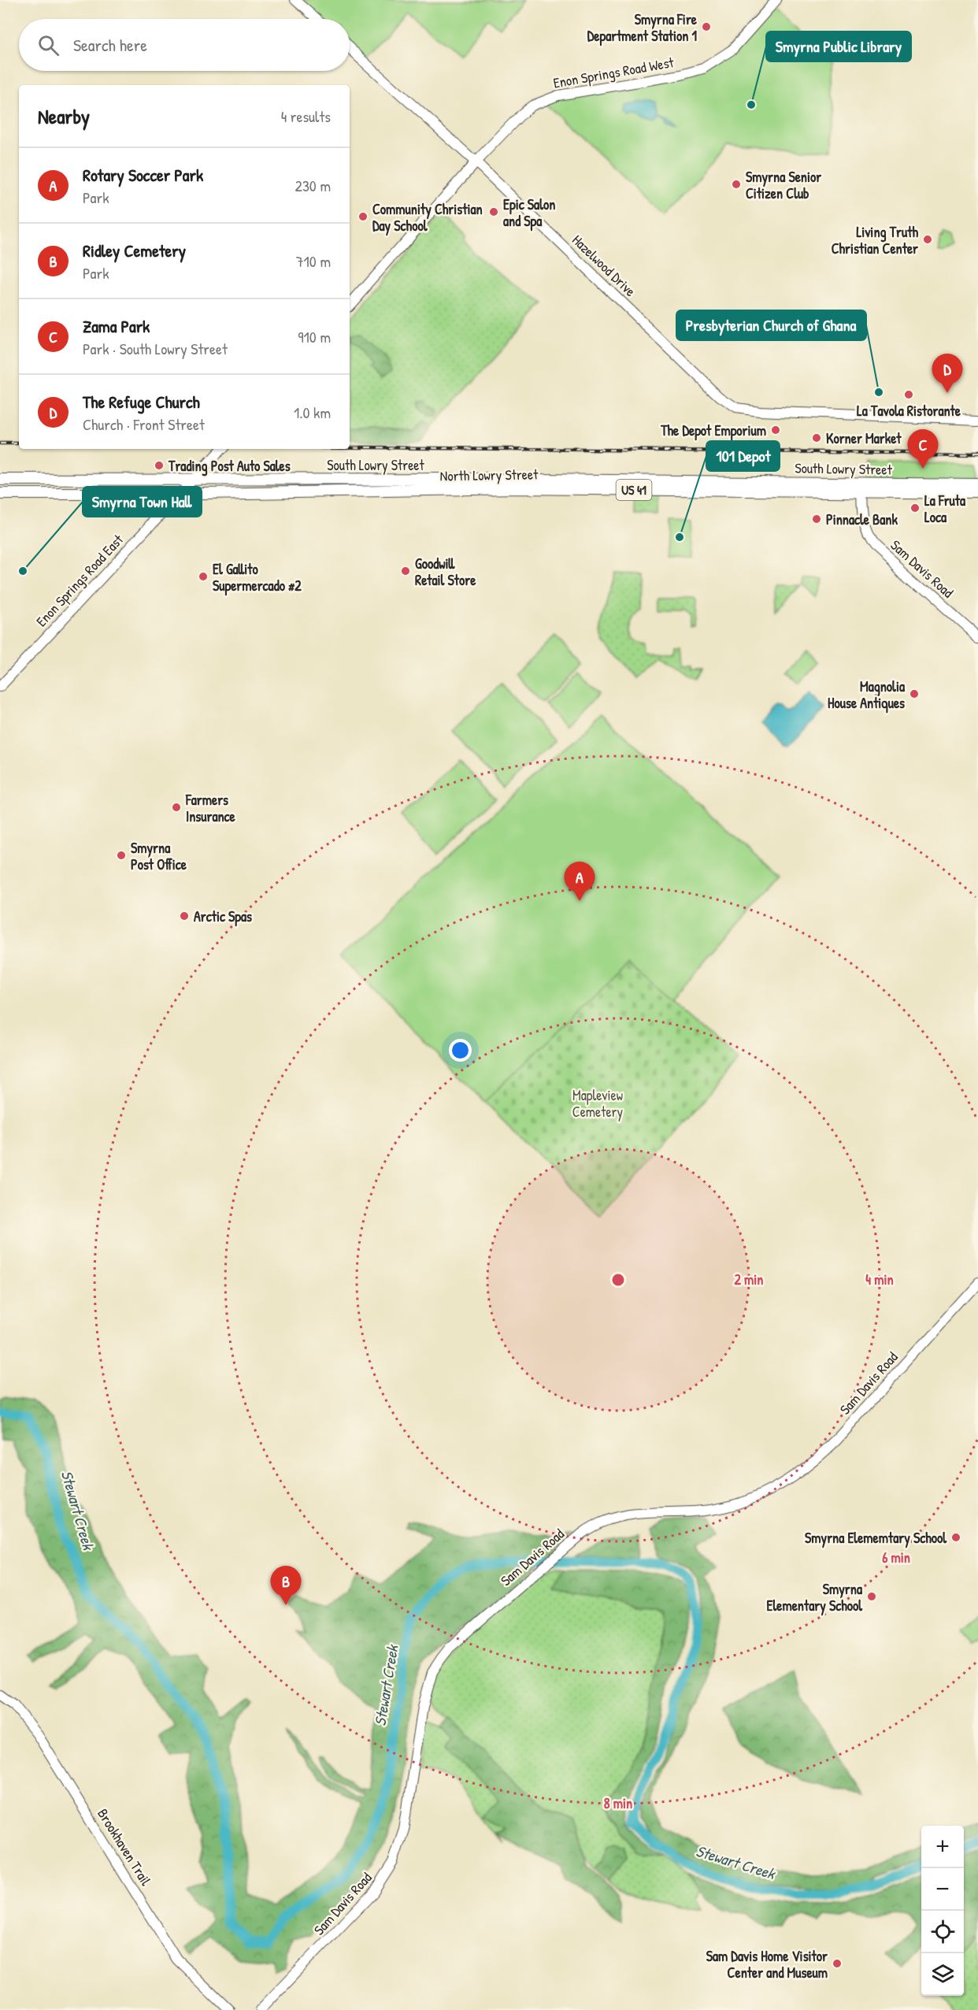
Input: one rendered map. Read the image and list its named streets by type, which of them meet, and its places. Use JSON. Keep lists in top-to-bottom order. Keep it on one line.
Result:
{"streets":{"main road":["South Lowry Street","North Lowry Street","US 41"],"street":["Enon Springs Road West","Hazelwood Drive","Sam Davis Road","Enon Springs Road East","Brookhaven Trail"]},"crossings":[["Enon Springs Road West","Hazelwood Drive"],["South Lowry Street","North Lowry Street"],["South Lowry Street","Sam Davis Road"],["North Lowry Street","Sam Davis Road"],["North Lowry Street","Enon Springs Road East"]],"water":["Stewart Creek"],"parks":["Mapleview Cemetery"],"places":["Smyrna Fire Department Station 1","Smyrna Public Library","Smyrna Senior Citizen Club","Epic Salon and Spa","Community Christian Day School","Living Truth Christian Center","Presbyterian Church of Ghana","La Tavola Ristorante","The Depot Emporium","Korner Market","Trading Post Auto Sales","La Fruta Loca","Pinnacle Bank","101 Depot","Smyrna Town Hall","Goodwill Retail Store","El Gallito Supermercado #2","Magnolia House Antiques","Farmers Insurance","Smyrna Post Office","Arctic Spas","Smyrna Elememtary School","Smyrna Elementary School","Sam Davis Home Visitor Center and Museum"],"page":{"search":"Search here","heading":["Nearby","4 results"],"list":[{"mark":"A","name":"Rotary Soccer Park","note":"Park","value":"230 m"},{"mark":"B","name":"Ridley Cemetery","note":"Park","value":"710 m"},{"mark":"C","name":"Zama Park","note":"Park · South Lowry Street","value":"910 m"},{"mark":"D","name":"The Refuge Church","note":"Church · Front Street","value":"1.0 km"}],"pins":["D","C","A","B"],"map_buttons":["+","−"]},"rings":["2 min","4 min","6 min","8 min"]}
